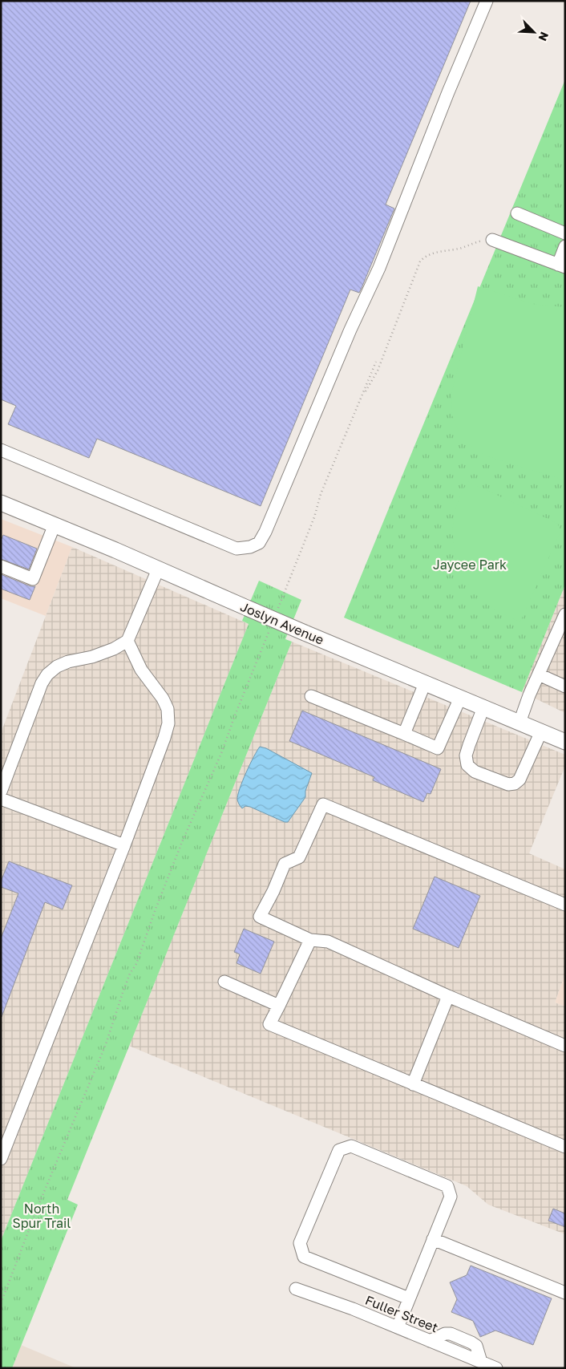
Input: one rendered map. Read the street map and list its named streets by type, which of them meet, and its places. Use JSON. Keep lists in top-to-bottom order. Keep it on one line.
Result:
{"streets":{"main road":["Joslyn Avenue"],"street":["Fuller Street"]},"parks":["Jaycee Park","North Spur Trail"],"north":"bottom right"}
